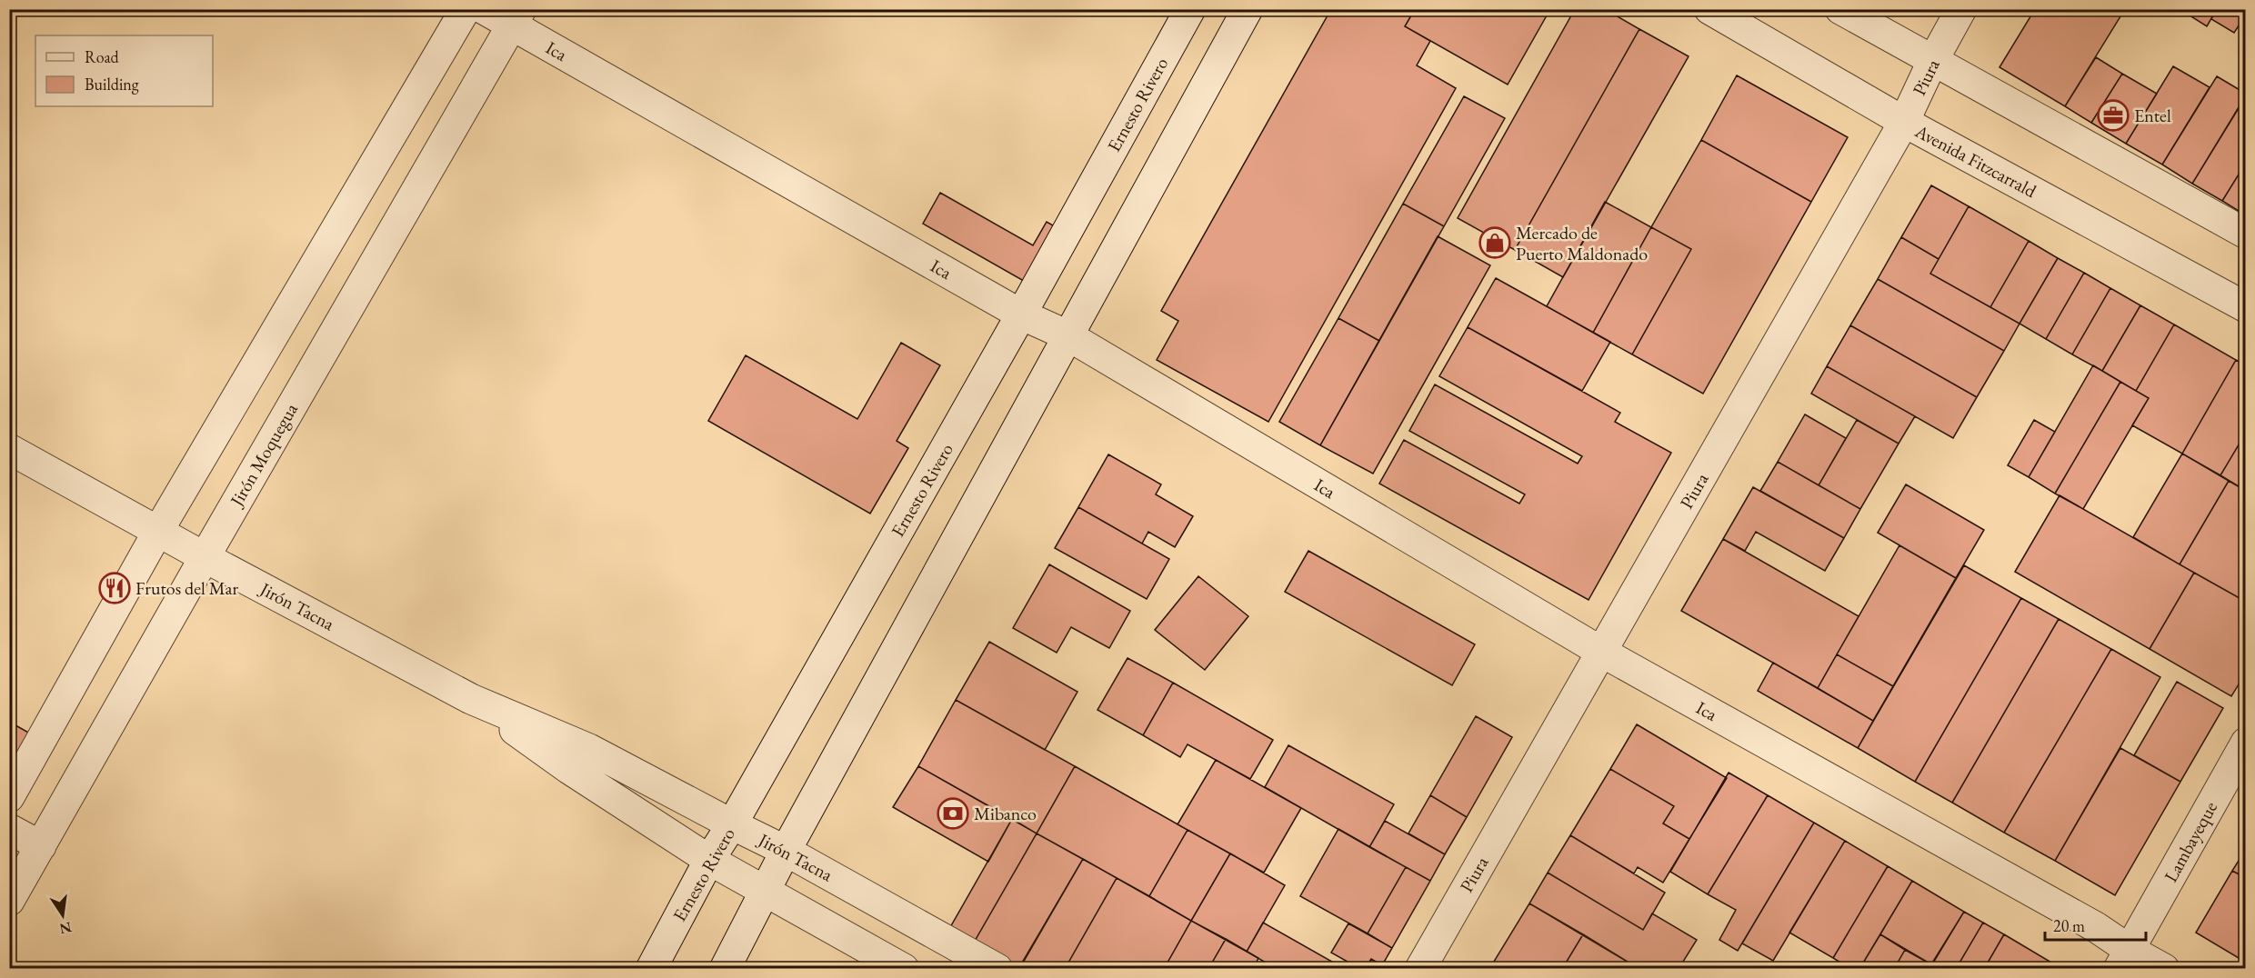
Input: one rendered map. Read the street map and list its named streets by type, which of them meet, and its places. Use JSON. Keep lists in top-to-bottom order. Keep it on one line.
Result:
{"streets":{"street":["Ica","Piura","Ernesto Rivero","Avenida Fitzcarrald","Jirón Moquegua","Jirón Tacna","Lambayeque"]},"crossings":[["Ica","Piura"],["Ica","Ernesto Rivero"],["Ica","Jirón Moquegua"],["Ica","Lambayeque"],["Piura","Avenida Fitzcarrald"],["Ernesto Rivero","Jirón Tacna"],["Jirón Moquegua","Jirón Tacna"]],"places":{"office":["Entel"],"shop":["Mercado de Puerto Maldonado"],"restaurant":["Frutos del Mar"],"bank":["Mibanco"]},"legend":["Road","Building"],"scale_bar":"20 m","north":"bottom"}
